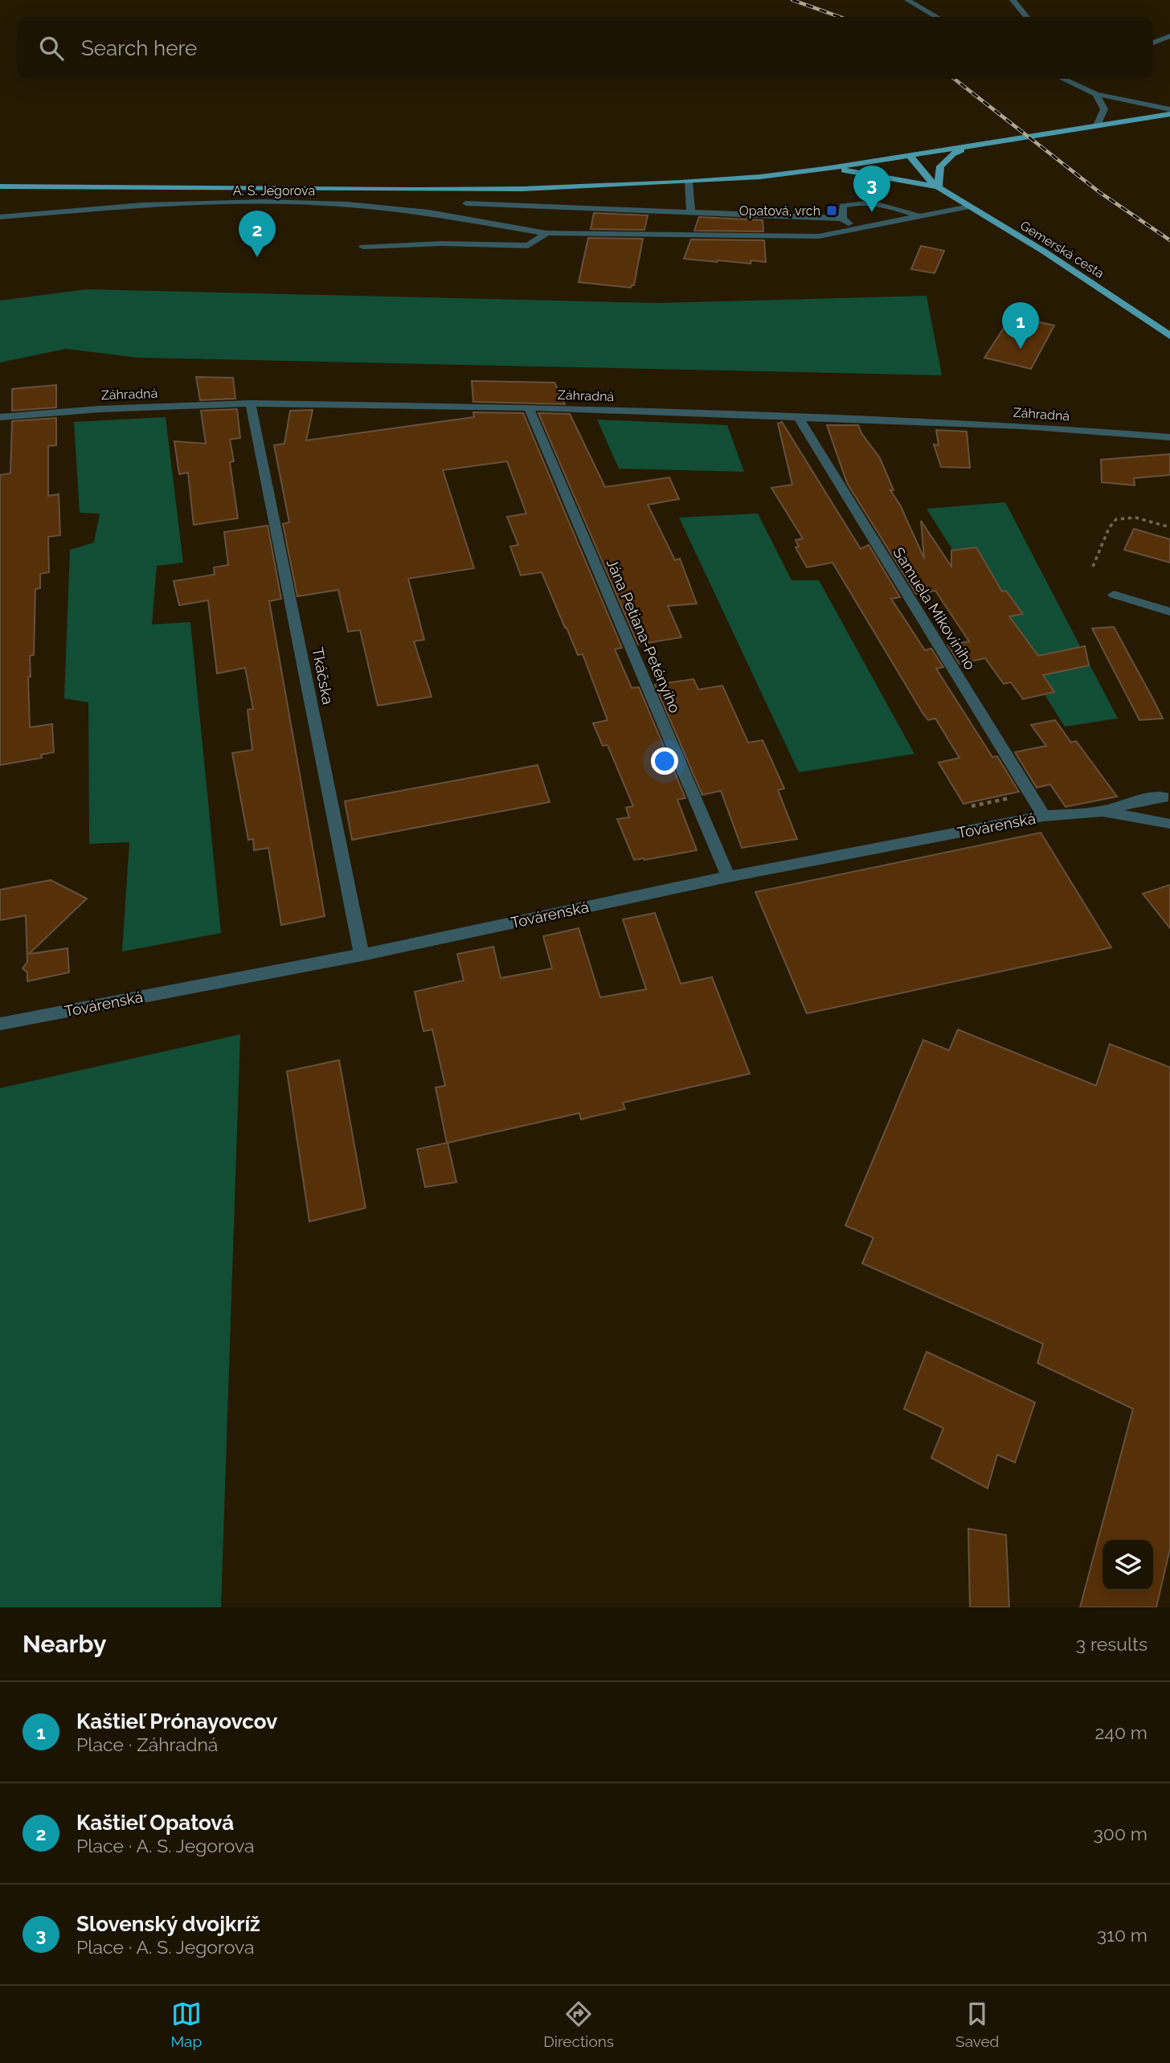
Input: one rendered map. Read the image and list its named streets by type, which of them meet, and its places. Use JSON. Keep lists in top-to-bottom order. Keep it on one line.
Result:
{"streets":{"main road":["Gemerská cesta"],"street":["A. S. Jegorova","Záhradná","Samuela Mikovíniho","Jána Petiana-Petényiho","Tkáčska","Továrenská"]},"crossings":[["A. S. Jegorova","Gemerská cesta"],["Záhradná","Samuela Mikovíniho"],["Záhradná","Jána Petiana-Petényiho"],["Záhradná","Tkáčska"],["Samuela Mikovíniho","Továrenská"],["Jána Petiana-Petényiho","Továrenská"],["Tkáčska","Továrenská"]],"places":{"transit":["Opatová, vrch"]},"page":{"search":"Search here","pins":["3","2","1"],"heading":["Nearby","3 results"],"list":[{"mark":"1","name":"Kaštieľ Prónayovcov","note":"Place · Záhradná","value":"240 m"},{"mark":"2","name":"Kaštieľ Opatová","note":"Place · A. S. Jegorova","value":"300 m"},{"mark":"3","name":"Slovenský dvojkríž","note":"Place · A. S. Jegorova","value":"310 m"}],"nav":["Map","Directions","Saved"]}}
